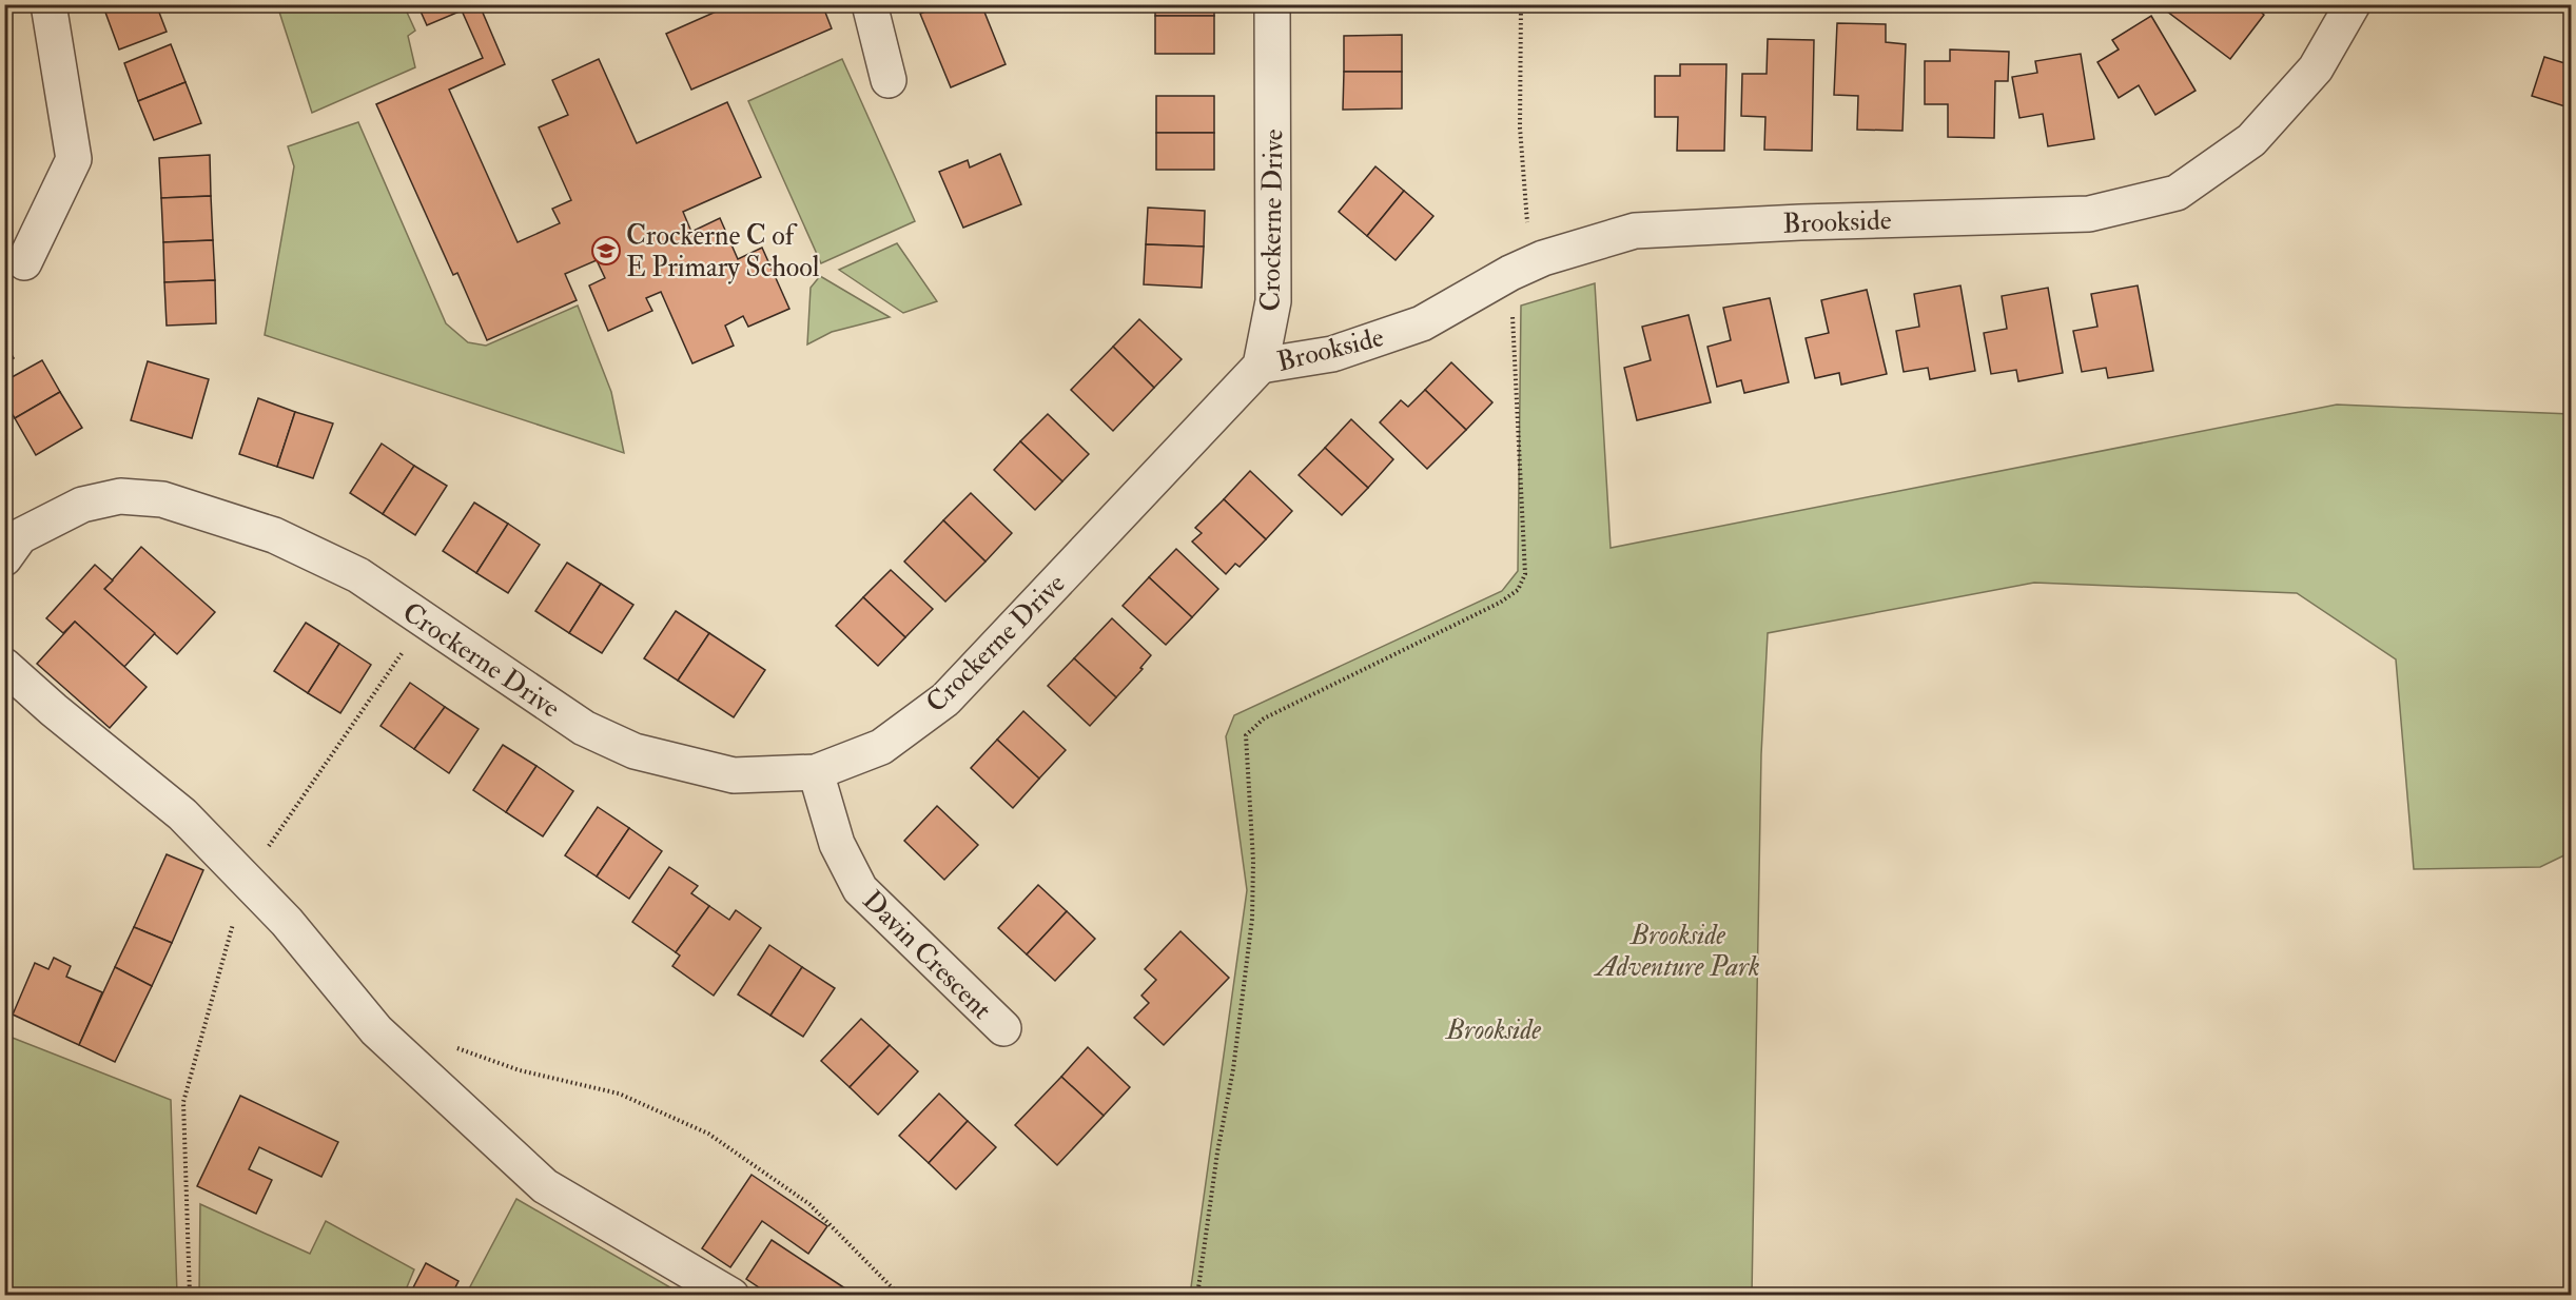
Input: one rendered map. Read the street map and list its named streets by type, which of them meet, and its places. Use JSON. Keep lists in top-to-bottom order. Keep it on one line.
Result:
{"streets":{"street":["Crockerne Drive","Brookside","Davin Crescent"]},"crossings":[["Crockerne Drive","Brookside"],["Crockerne Drive","Davin Crescent"]],"parks":["Brookside Adventure Park","Brookside"],"places":{"school or university":["Crockerne C of E Primary School"]}}
